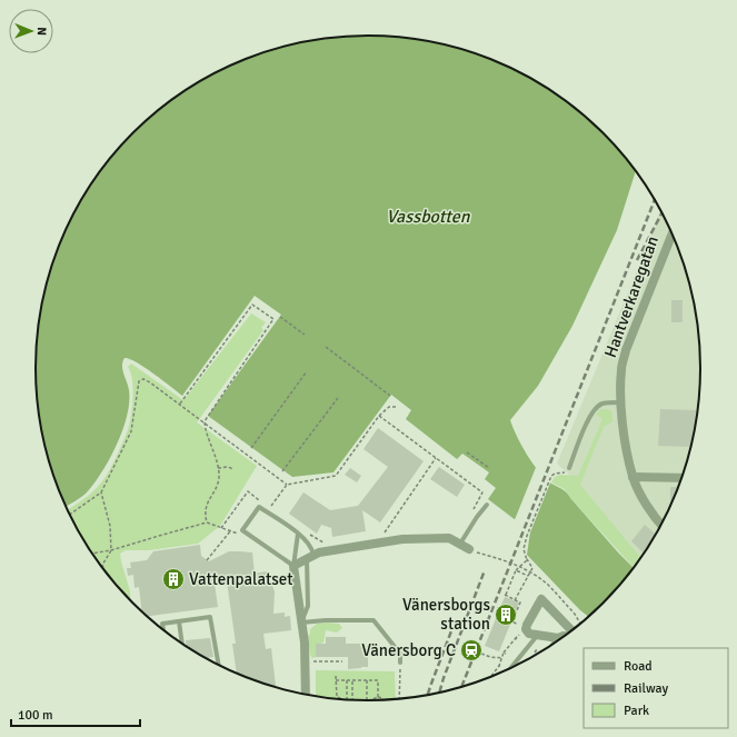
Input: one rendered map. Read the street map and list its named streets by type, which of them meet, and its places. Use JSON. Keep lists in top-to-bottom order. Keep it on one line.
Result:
{"streets":{"street":["Hantverkaregatan"]},"water":["Vassbotten"],"places":{"building":["Vattenpalatset","Vänersborgs station"],"station":["Vänersborg C"]},"legend":["Road","Railway","Park"],"scale_bar":"100 m","north":"right"}
